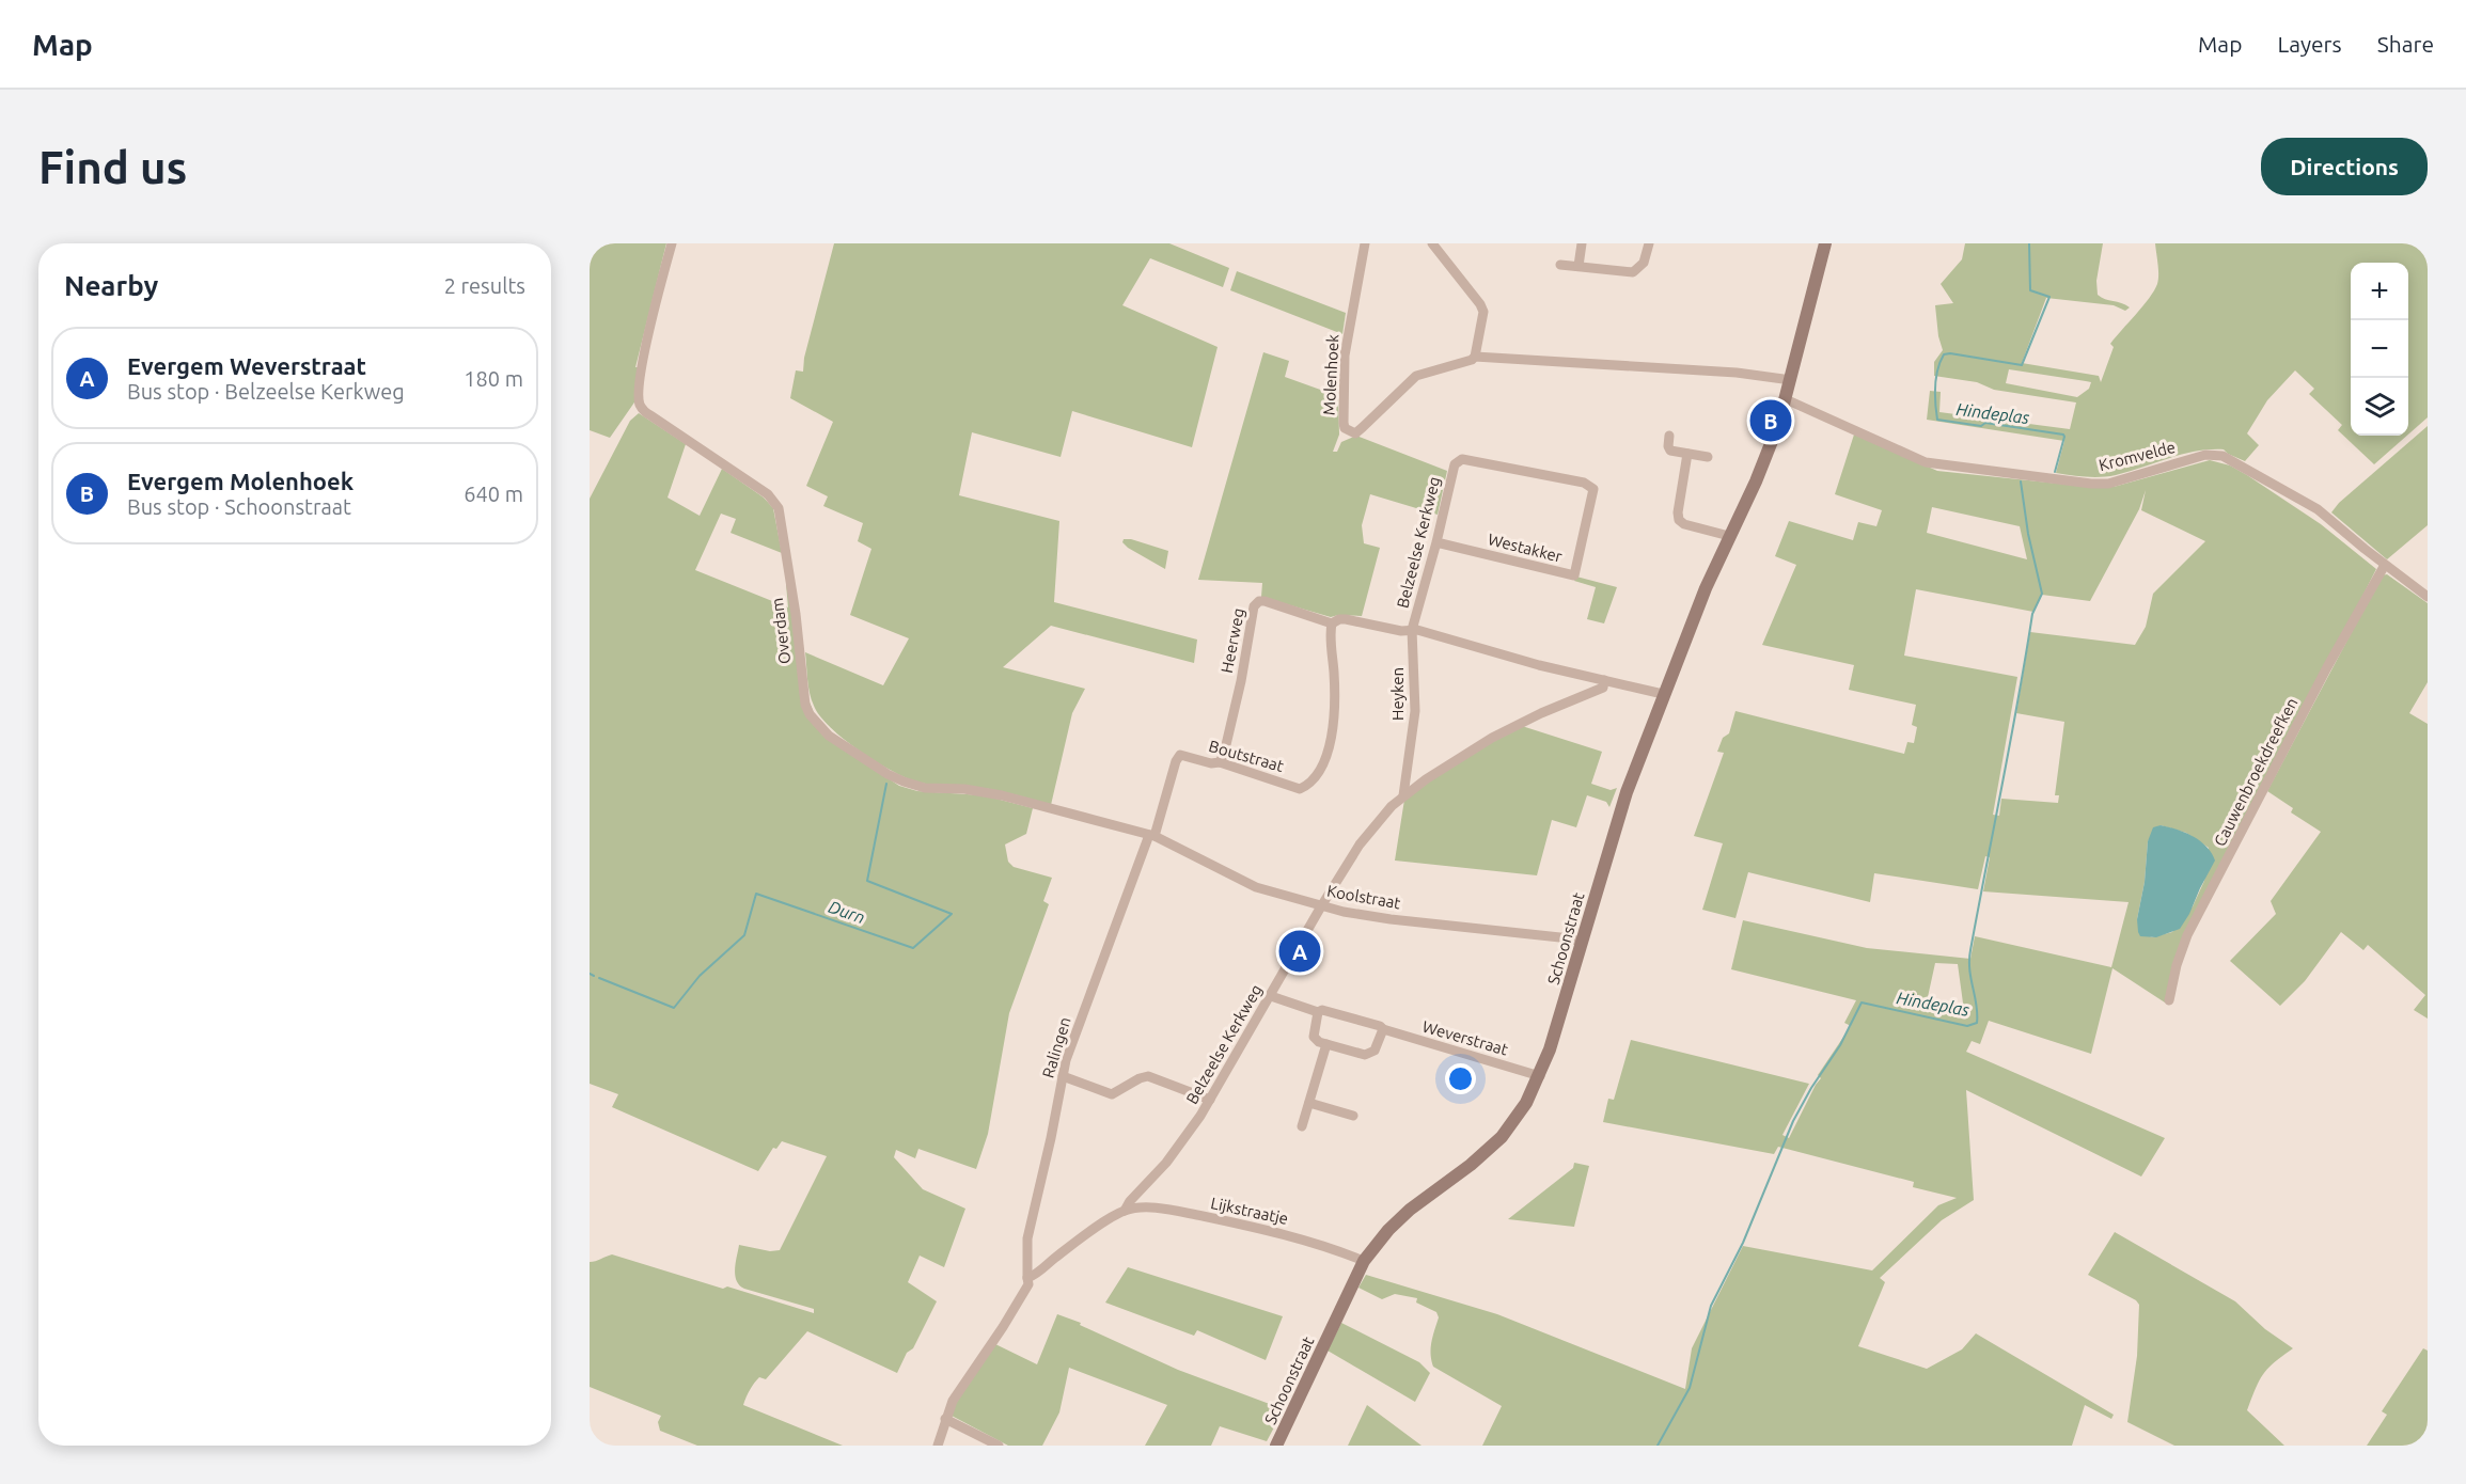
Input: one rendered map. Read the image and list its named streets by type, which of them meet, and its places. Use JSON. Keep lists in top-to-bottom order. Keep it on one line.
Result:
{"streets":{"street":["Molenhoek","Kromvelde","Belzeelse Kerkweg","Westakker","Overdam","Heerweg","Heyken","Boutstraat","Cauwenbroekdreefken","Koolstraat","Schoonstraat","Weverstraat","Ralingen","Lijkstraatje"]},"crossings":[["Molenhoek","Schoonstraat"],["Kromvelde","Cauwenbroekdreefken"],["Kromvelde","Schoonstraat"],["Belzeelse Kerkweg","Westakker"],["Belzeelse Kerkweg","Heyken"],["Belzeelse Kerkweg","Koolstraat"],["Belzeelse Kerkweg","Schoonstraat"],["Belzeelse Kerkweg","Weverstraat"],["Belzeelse Kerkweg","Ralingen"],["Belzeelse Kerkweg","Lijkstraatje"],["Overdam","Boutstraat"],["Overdam","Koolstraat"],["Overdam","Ralingen"],["Heerweg","Boutstraat"],["Boutstraat","Koolstraat"],["Boutstraat","Ralingen"],["Koolstraat","Schoonstraat"],["Koolstraat","Ralingen"],["Schoonstraat","Weverstraat"],["Schoonstraat","Lijkstraatje"],["Ralingen","Lijkstraatje"]],"water":["Hindeplas","Durn"],"page":{"header":"Map","nav":["Map","Layers","Share"],"buttons":"Directions","title":"Find us","heading":["Nearby","2 results"],"map_buttons":["+","−"],"list":[{"mark":"A","name":"Evergem Weverstraat","note":"Bus stop · Belzeelse Kerkweg","value":"180 m"},{"mark":"B","name":"Evergem Molenhoek","note":"Bus stop · Schoonstraat","value":"640 m"}],"pins":["B","A"]}}
